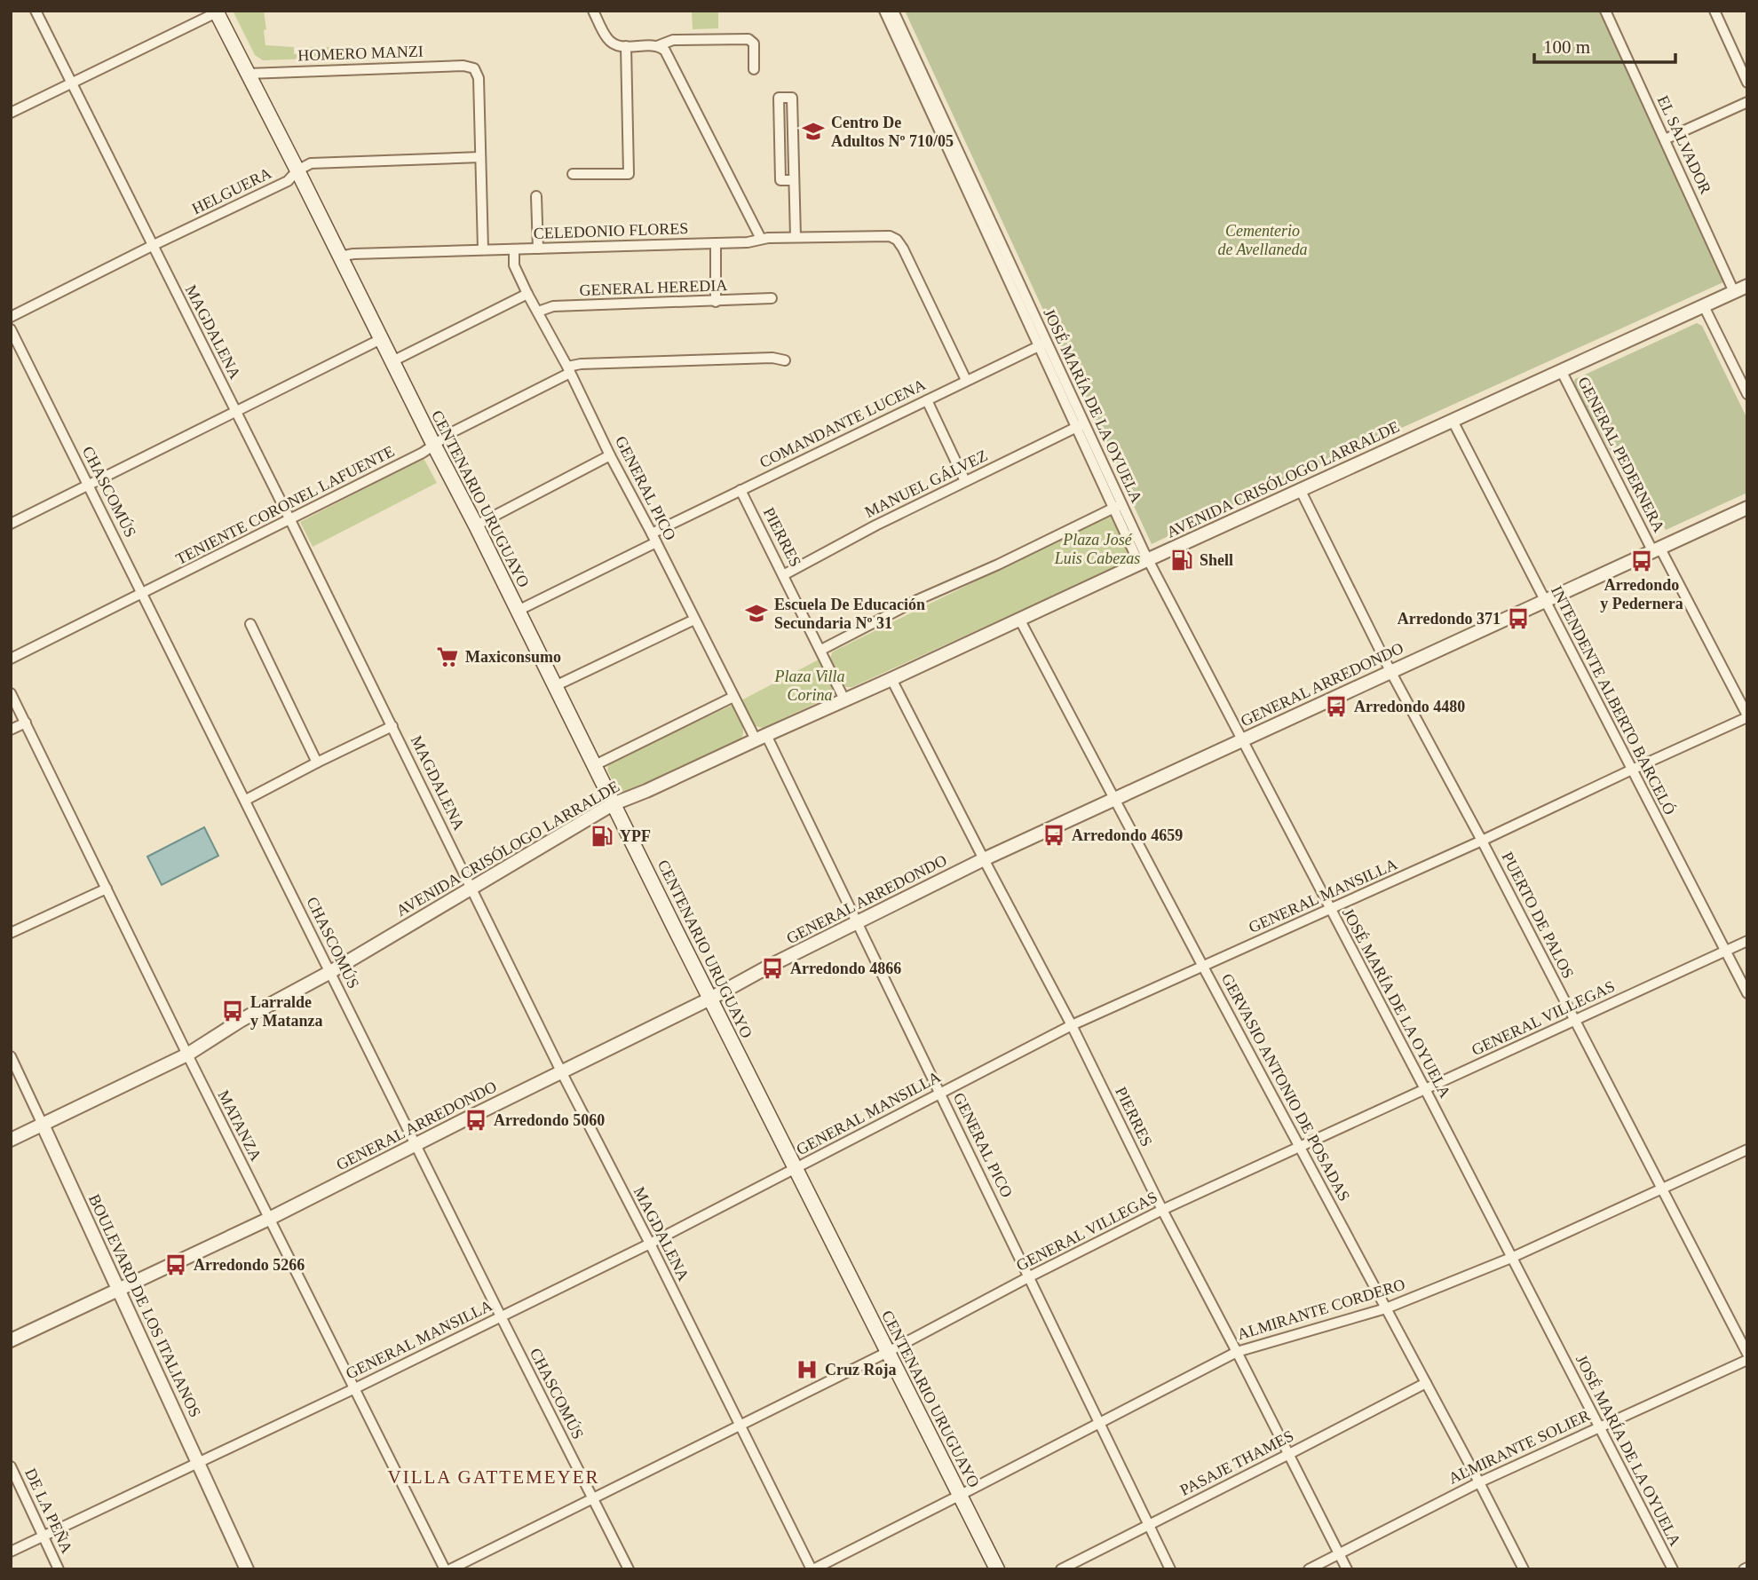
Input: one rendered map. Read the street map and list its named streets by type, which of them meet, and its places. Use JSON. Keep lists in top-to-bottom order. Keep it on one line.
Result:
{"streets":{"main road":["CENTENARIO URUGUAYO"],"street":["HOMERO MANZI","EL SALVADOR","HELGUERA","CELEDONIO FLORES","GENERAL HEREDIA","MAGDALENA","JOSÉ MARÍA DE LA OYUELA","COMANDANTE LUCENA","GENERAL PEDERNERA","AVENIDA CRISÓLOGO LARRALDE","MANUEL GÁLVEZ","GENERAL PICO","CHASCOMÚS","TENIENTE CORONEL LAFUENTE","PIERRES","GENERAL ARREDONDO","INTENDENTE ALBERTO BARCELÓ","GENERAL MANSILLA","PUERTO DE PALOS","GENERAL VILLEGAS","GERVASIO ANTONIO DE POSADAS","MATANZA","BOULEVARD DE LOS ITALIANOS","ALMIRANTE CORDERO","ALMIRANTE SOLIER","PASAJE THAMES","DE LA PEÑA"]},"crossings":[["HOMERO MANZI","HELGUERA"],["HOMERO MANZI","CENTENARIO URUGUAYO"],["EL SALVADOR","AVENIDA CRISÓLOGO LARRALDE"],["HELGUERA","MAGDALENA"],["HELGUERA","CENTENARIO URUGUAYO"],["CELEDONIO FLORES","COMANDANTE LUCENA"],["CELEDONIO FLORES","GENERAL PICO"],["CELEDONIO FLORES","CENTENARIO URUGUAYO"],["GENERAL HEREDIA","GENERAL PICO"],["MAGDALENA","AVENIDA CRISÓLOGO LARRALDE"],["MAGDALENA","TENIENTE CORONEL LAFUENTE"],["MAGDALENA","GENERAL ARREDONDO"],["MAGDALENA","GENERAL MANSILLA"],["MAGDALENA","GENERAL VILLEGAS"],["MAGDALENA","ALMIRANTE CORDERO"],["JOSÉ MARÍA DE LA OYUELA","COMANDANTE LUCENA"],["JOSÉ MARÍA DE LA OYUELA","AVENIDA CRISÓLOGO LARRALDE"],["JOSÉ MARÍA DE LA OYUELA","MANUEL GÁLVEZ"],["JOSÉ MARÍA DE LA OYUELA","GENERAL ARREDONDO"],["JOSÉ MARÍA DE LA OYUELA","GENERAL MANSILLA"],["JOSÉ MARÍA DE LA OYUELA","GENERAL VILLEGAS"],["JOSÉ MARÍA DE LA OYUELA","ALMIRANTE CORDERO"],["JOSÉ MARÍA DE LA OYUELA","ALMIRANTE SOLIER"],["COMANDANTE LUCENA","GENERAL PICO"],["COMANDANTE LUCENA","CENTENARIO URUGUAYO"],["COMANDANTE LUCENA","PIERRES"],["GENERAL PEDERNERA","AVENIDA CRISÓLOGO LARRALDE"],["GENERAL PEDERNERA","GENERAL ARREDONDO"],["GENERAL PEDERNERA","GENERAL MANSILLA"],["AVENIDA CRISÓLOGO LARRALDE","GENERAL PICO"],["AVENIDA CRISÓLOGO LARRALDE","CHASCOMÚS"],["AVENIDA CRISÓLOGO LARRALDE","CENTENARIO URUGUAYO"],["AVENIDA CRISÓLOGO LARRALDE","PIERRES"],["AVENIDA CRISÓLOGO LARRALDE","INTENDENTE ALBERTO BARCELÓ"],["AVENIDA CRISÓLOGO LARRALDE","PUERTO DE PALOS"],["AVENIDA CRISÓLOGO LARRALDE","GERVASIO ANTONIO DE POSADAS"],["AVENIDA CRISÓLOGO LARRALDE","MATANZA"],["AVENIDA CRISÓLOGO LARRALDE","BOULEVARD DE LOS ITALIANOS"],["MANUEL GÁLVEZ","PIERRES"],["GENERAL PICO","TENIENTE CORONEL LAFUENTE"],["GENERAL PICO","GENERAL ARREDONDO"],["GENERAL PICO","GENERAL MANSILLA"],["GENERAL PICO","GENERAL VILLEGAS"],["GENERAL PICO","ALMIRANTE CORDERO"],["GENERAL PICO","PASAJE THAMES"],["CHASCOMÚS","TENIENTE CORONEL LAFUENTE"],["CHASCOMÚS","GENERAL ARREDONDO"],["CHASCOMÚS","GENERAL MANSILLA"],["CHASCOMÚS","GENERAL VILLEGAS"],["CENTENARIO URUGUAYO","TENIENTE CORONEL LAFUENTE"],["CENTENARIO URUGUAYO","GENERAL ARREDONDO"],["CENTENARIO URUGUAYO","GENERAL MANSILLA"],["CENTENARIO URUGUAYO","GENERAL VILLEGAS"],["CENTENARIO URUGUAYO","ALMIRANTE CORDERO"],["PIERRES","GENERAL ARREDONDO"],["PIERRES","GENERAL MANSILLA"],["PIERRES","GENERAL VILLEGAS"],["PIERRES","ALMIRANTE CORDERO"],["PIERRES","ALMIRANTE SOLIER"],["PIERRES","PASAJE THAMES"],["GENERAL ARREDONDO","INTENDENTE ALBERTO BARCELÓ"],["GENERAL ARREDONDO","PUERTO DE PALOS"],["GENERAL ARREDONDO","GERVASIO ANTONIO DE POSADAS"],["GENERAL ARREDONDO","MATANZA"],["GENERAL ARREDONDO","BOULEVARD DE LOS ITALIANOS"],["INTENDENTE ALBERTO BARCELÓ","GENERAL MANSILLA"],["INTENDENTE ALBERTO BARCELÓ","GENERAL VILLEGAS"],["GENERAL MANSILLA","PUERTO DE PALOS"],["GENERAL MANSILLA","GERVASIO ANTONIO DE POSADAS"],["GENERAL MANSILLA","MATANZA"],["GENERAL MANSILLA","BOULEVARD DE LOS ITALIANOS"],["GENERAL MANSILLA","DE LA PEÑA"],["PUERTO DE PALOS","GENERAL VILLEGAS"],["PUERTO DE PALOS","ALMIRANTE CORDERO"],["GENERAL VILLEGAS","GERVASIO ANTONIO DE POSADAS"],["GERVASIO ANTONIO DE POSADAS","ALMIRANTE CORDERO"],["GERVASIO ANTONIO DE POSADAS","ALMIRANTE SOLIER"],["GERVASIO ANTONIO DE POSADAS","PASAJE THAMES"]],"districts":["VILLA GATTEMEYER"],"parks":["Cementerio de Avellaneda","Plaza José Luis Cabezas","Plaza Villa Corina"],"places":{"school or university":["Centro De Adultos Nº 710/05","Escuela De Educación Secundaria Nº 31"],"fuel station":["Shell","YPF"],"bus stop":["Arredondo y Pedernera","Arredondo 371","Arredondo 4480","Arredondo 4659","Arredondo 4866","Larralde y Matanza","Arredondo 5060","Arredondo 5266"],"supermarket":["Maxiconsumo"],"hospital":["Cruz Roja"]},"scale_bar":"100 m"}
